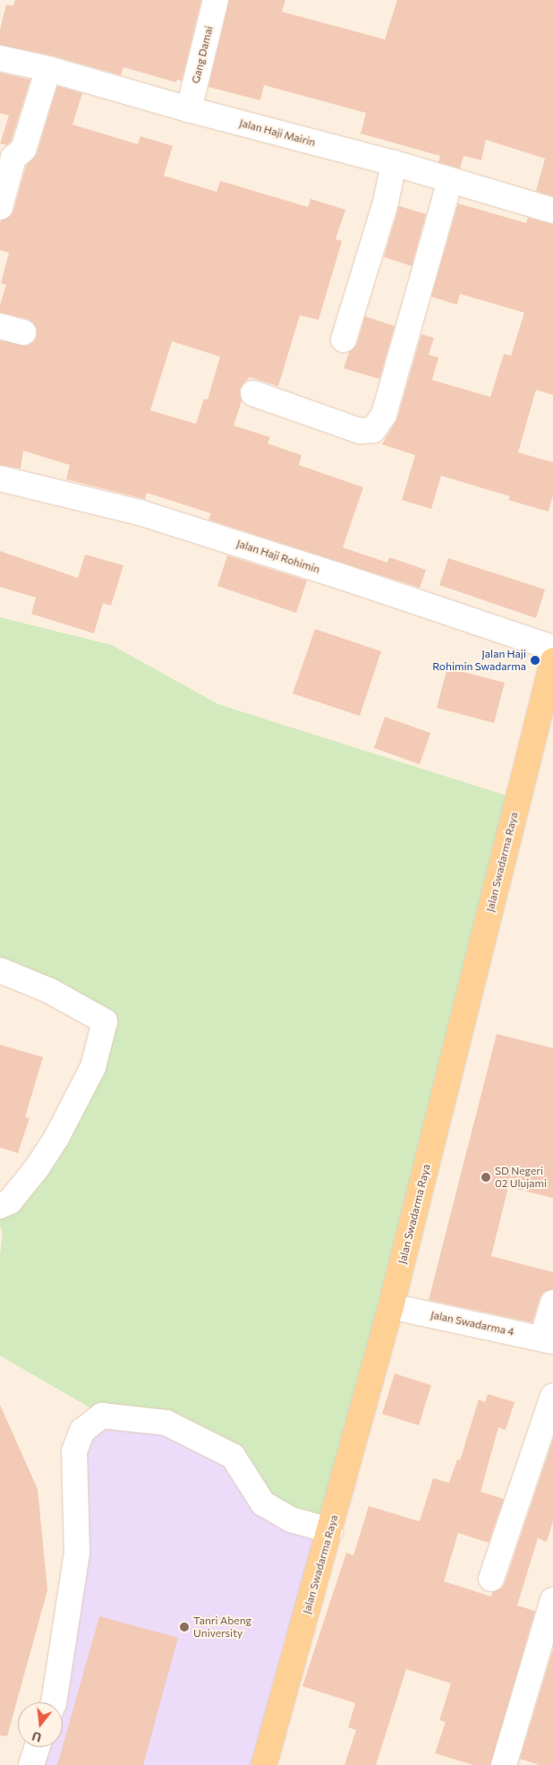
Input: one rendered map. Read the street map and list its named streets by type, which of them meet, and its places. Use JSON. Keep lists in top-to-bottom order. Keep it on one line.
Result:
{"streets":{"main road":["Jalan Swadarma Raya"],"street":["Gang Damai","Jalan Haji Mairin","Jalan Haji Rohimin","Jalan Swadarma 4"]},"crossings":[["Gang Damai","Jalan Haji Mairin"],["Jalan Swadarma Raya","Jalan Swadarma 4"]],"places":["Jalan Haji Rohimin Swadarma","SD Negeri 02 Ulujami","Tanri Abeng University"],"north":"bottom"}
